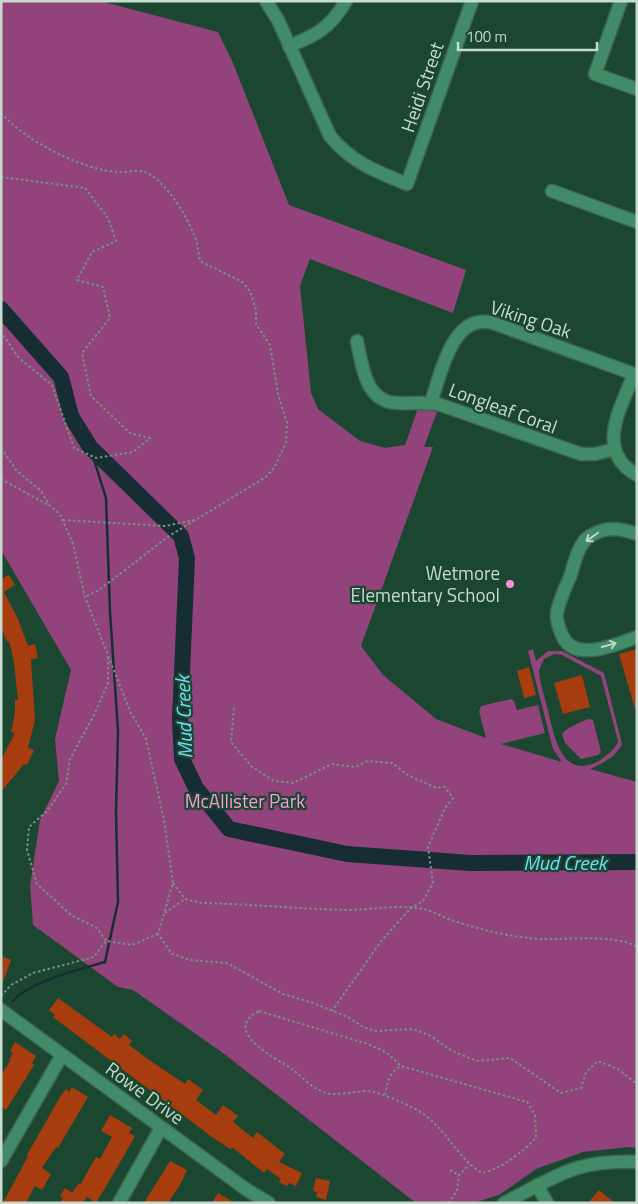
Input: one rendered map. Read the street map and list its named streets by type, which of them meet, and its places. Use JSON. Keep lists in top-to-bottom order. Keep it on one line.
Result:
{"streets":{"street":["Heidi Street","Viking Oak","Longleaf Coral","Rowe Drive"]},"crossings":[["Viking Oak","Longleaf Coral"]],"water":["Mud Creek"],"parks":["McAllister Park"],"places":["Wetmore Elementary School"],"scale_bar":"100 m"}
